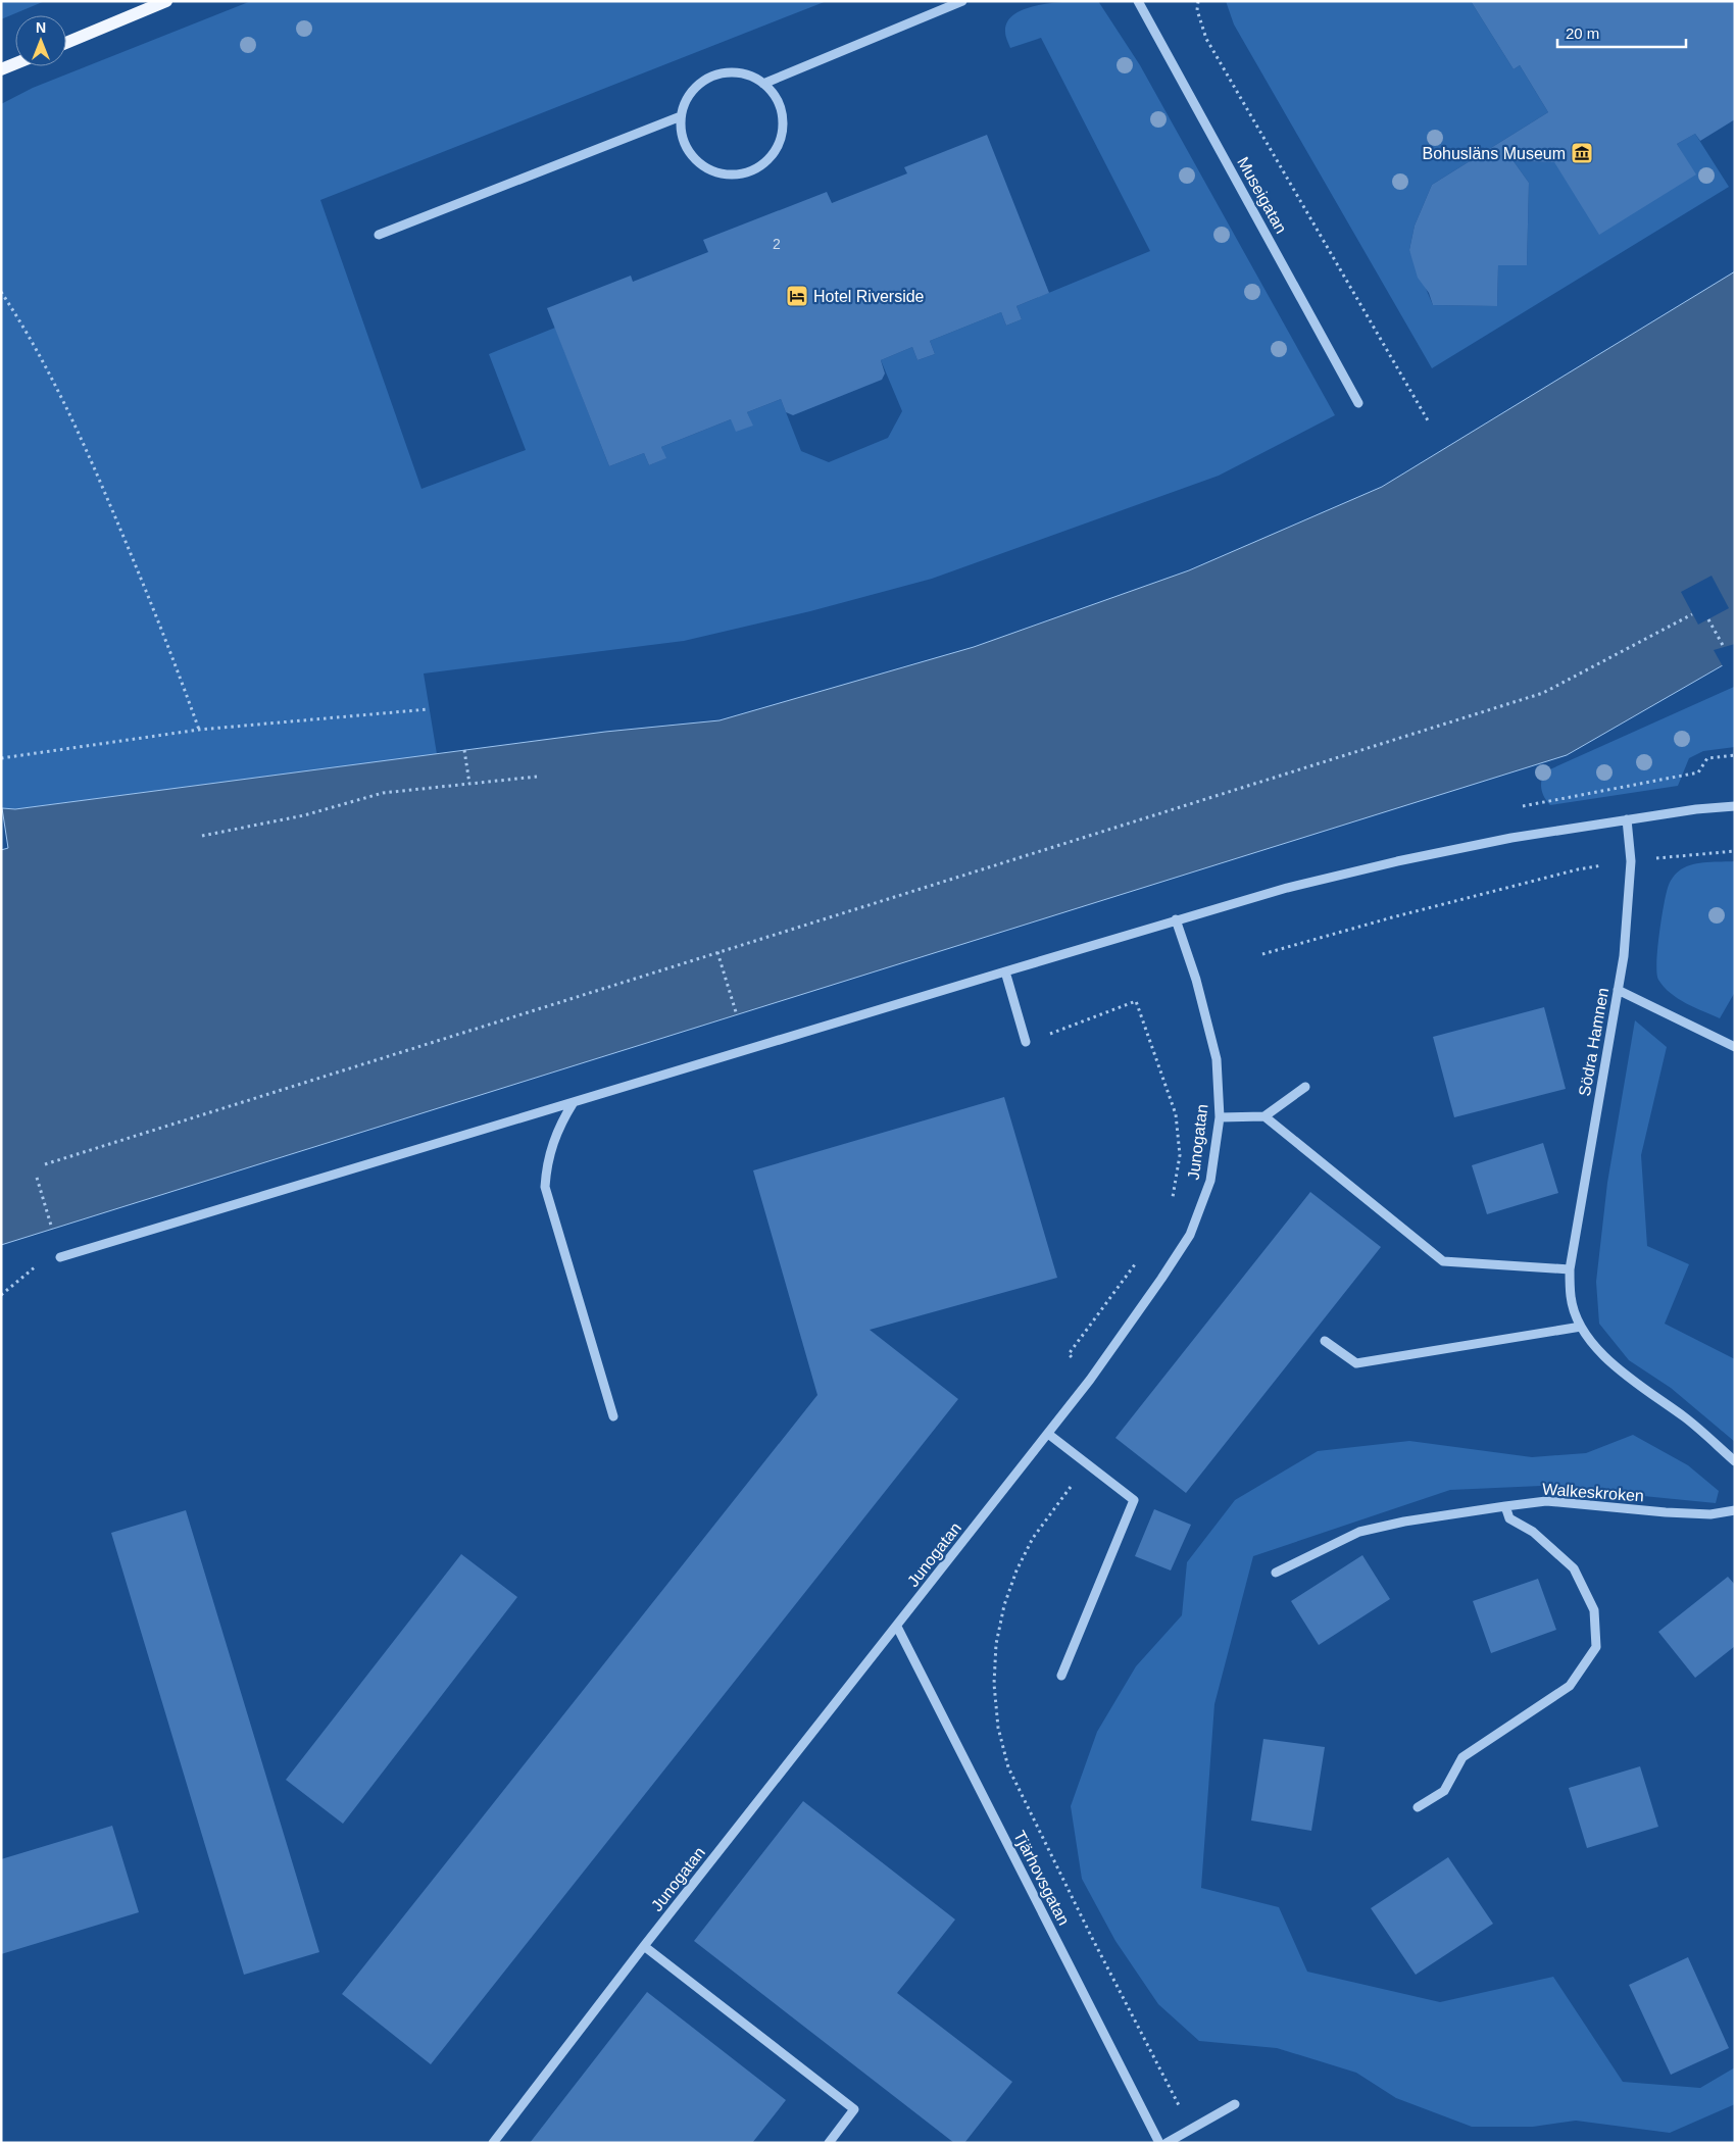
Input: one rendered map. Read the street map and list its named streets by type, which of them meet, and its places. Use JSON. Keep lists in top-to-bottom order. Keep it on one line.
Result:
{"streets":{"street":["Museigatan","Södra Hamnen","Junogatan","Walkeskroken","Tjärhovsgatan"]},"crossings":[["Junogatan","Tjärhovsgatan"]],"places":{"museum":["Bohusläns Museum"],"hotel":["Hotel Riverside"]},"house_numbers":["2"],"scale_bar":"20 m","north":"top"}
